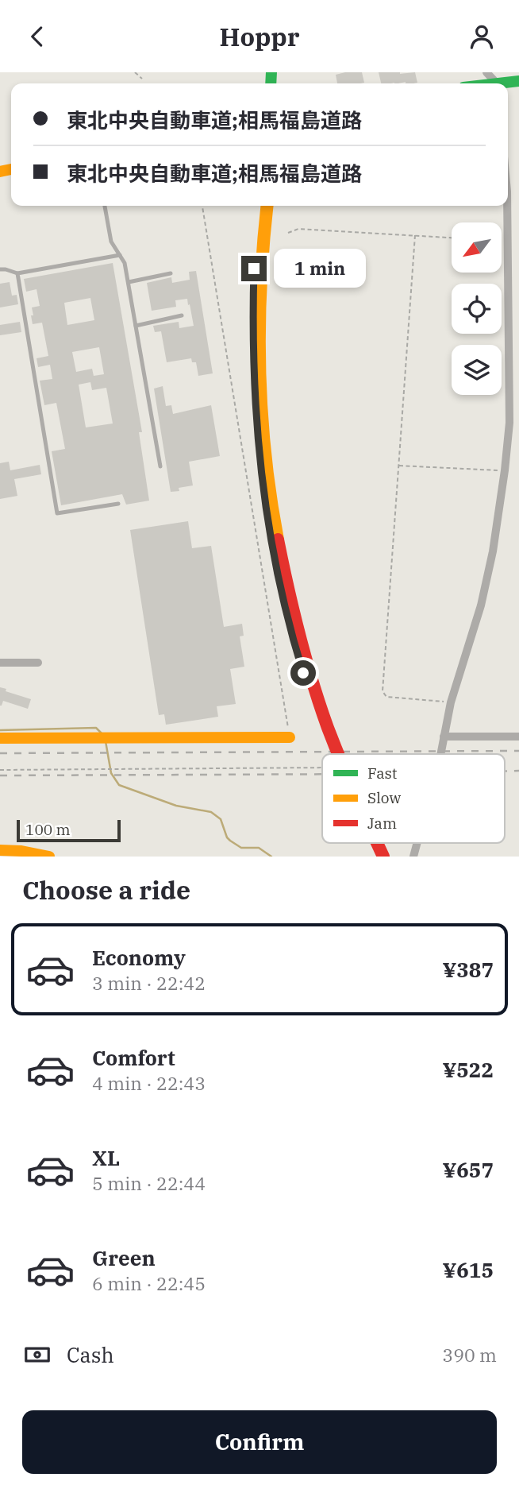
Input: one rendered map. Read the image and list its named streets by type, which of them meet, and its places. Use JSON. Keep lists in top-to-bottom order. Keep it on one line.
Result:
{"legend":["Fast","Slow","Jam"],"scale_bar":"100 m","north":"bottom left","page":{"header":"Hoppr","banner":["東北中央自動車道;相馬福島道路","東北中央自動車道;相馬福島道路"],"bubble":"1 min","scale":"100 m","heading":"Choose a ride","list":[{"name":"Economy","note":"3 min · 22:42","value":"¥387"},{"name":"Comfort","note":"4 min · 22:43","value":"¥522"},{"name":"XL","note":"5 min · 22:44","value":"¥657"},{"name":"Green","note":"6 min · 22:45","value":"¥615"}],"pay":["Cash","390 m"],"buttons":"Confirm"}}
